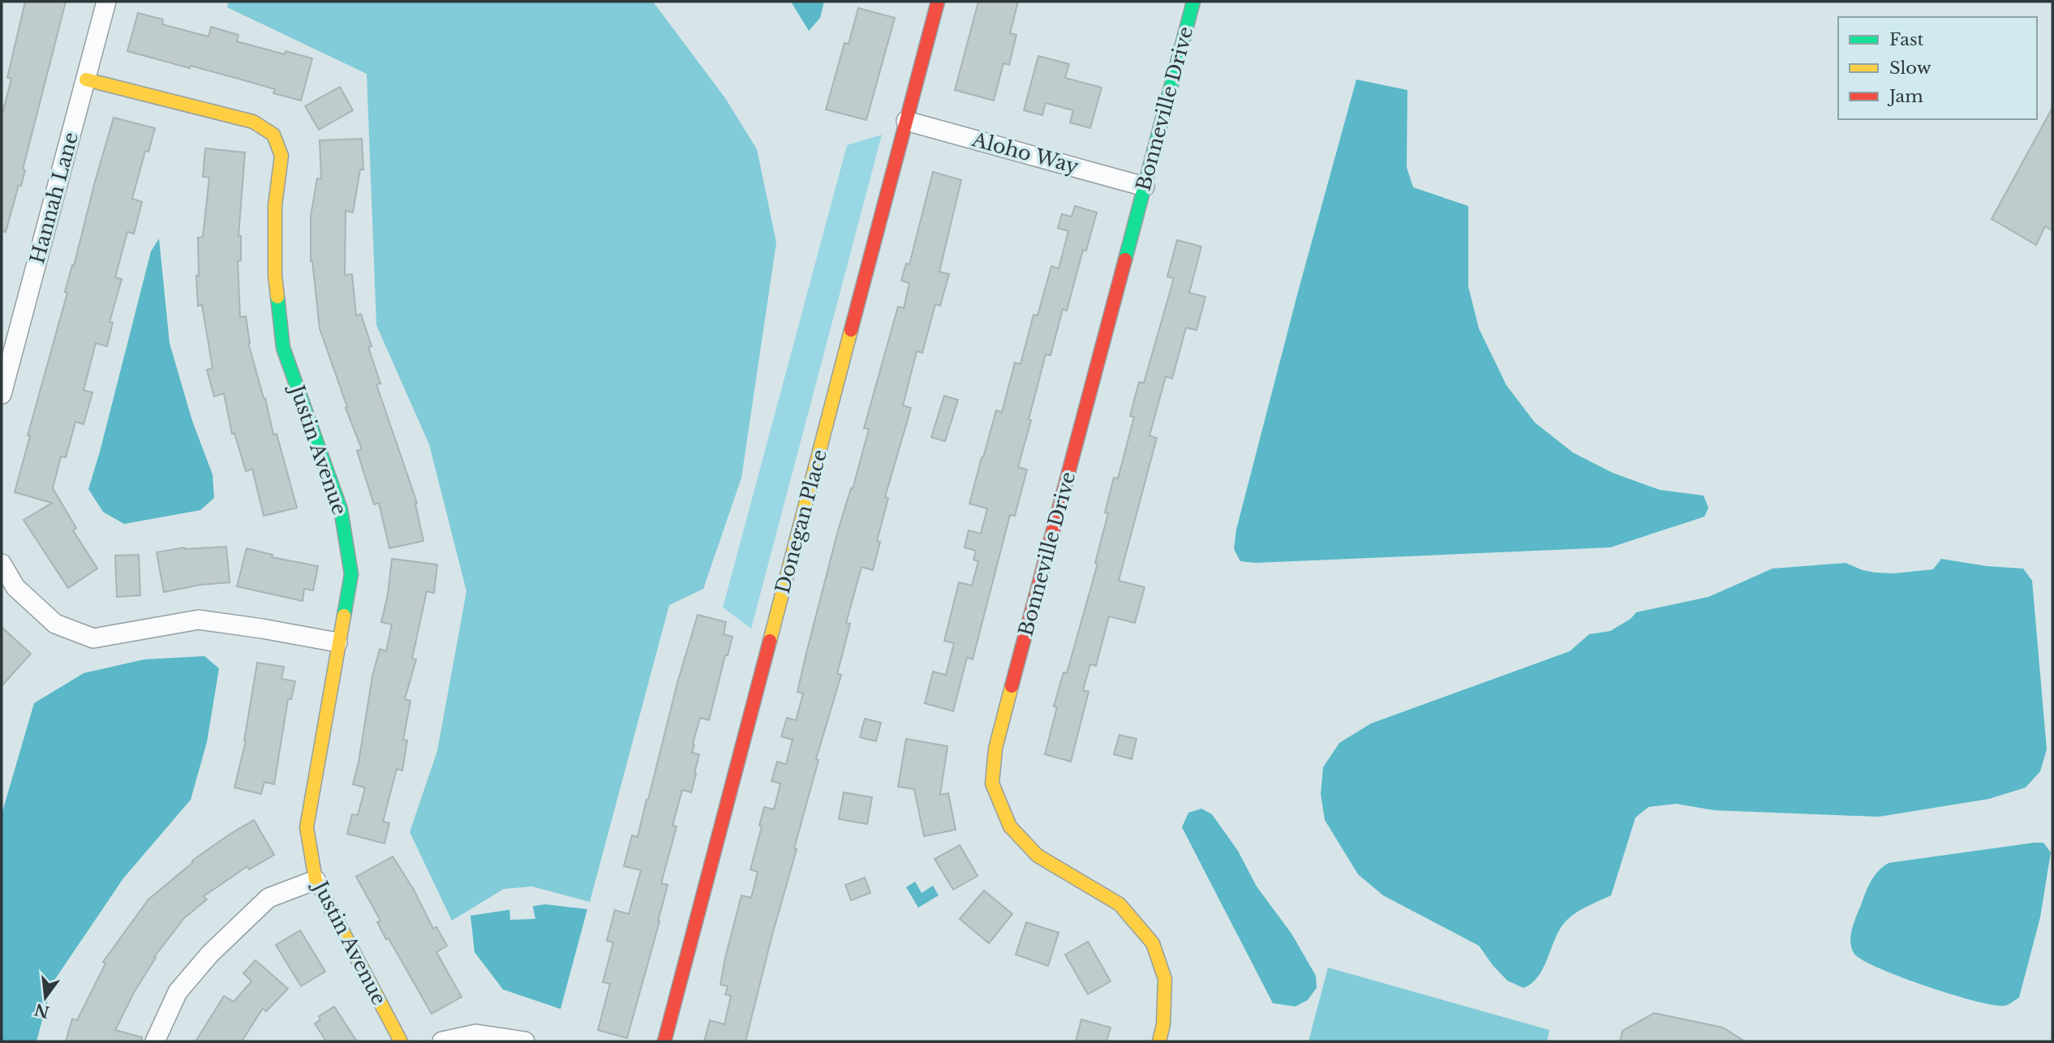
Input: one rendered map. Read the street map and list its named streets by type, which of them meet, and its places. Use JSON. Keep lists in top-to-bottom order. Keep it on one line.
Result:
{"streets":{"street":["Bonneville Drive","Aloho Way","Hannah Lane","Justin Avenue","Donegan Place"]},"crossings":[["Bonneville Drive","Aloho Way"],["Aloho Way","Donegan Place"],["Hannah Lane","Justin Avenue"]],"legend":["Fast","Slow","Jam"],"north":"bottom"}
